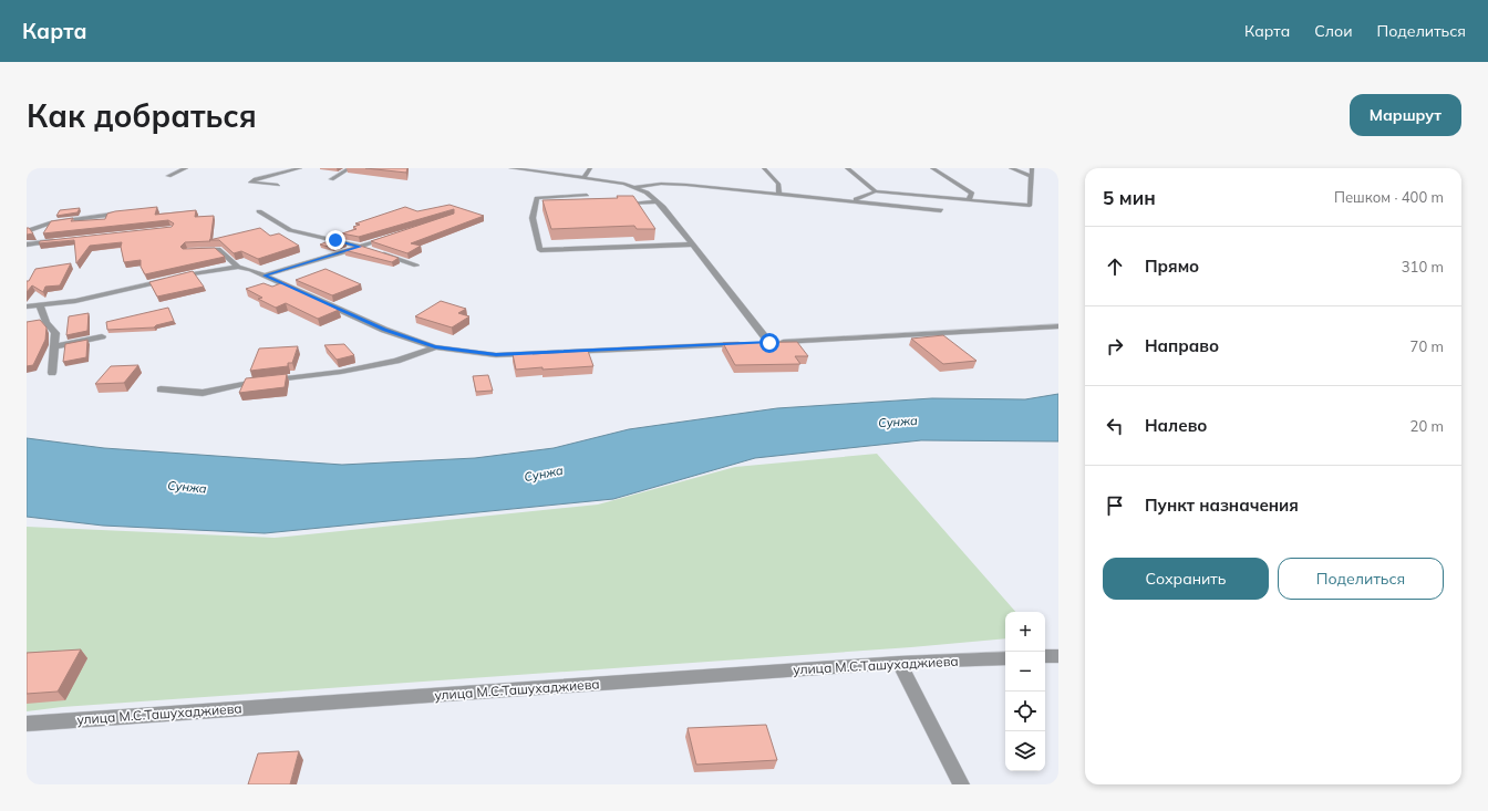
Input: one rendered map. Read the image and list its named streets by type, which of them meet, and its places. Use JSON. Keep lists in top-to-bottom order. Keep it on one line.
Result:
{"streets":{"street":["улица М.С.Ташухаджиева"]},"water":["Сунжа"],"page":{"header":"Карта","nav":["Карта","Слои","Поделиться"],"buttons":["Маршрут",["Сохранить","Поделиться"]],"title":"Как добраться","heading":["5 мин","Пешком · 400 m"],"list":[["Прямо","310 m"],["Направо","70 m"],["Налево","20 m"],"Пункт назначения"],"map_buttons":["+","−"]}}
